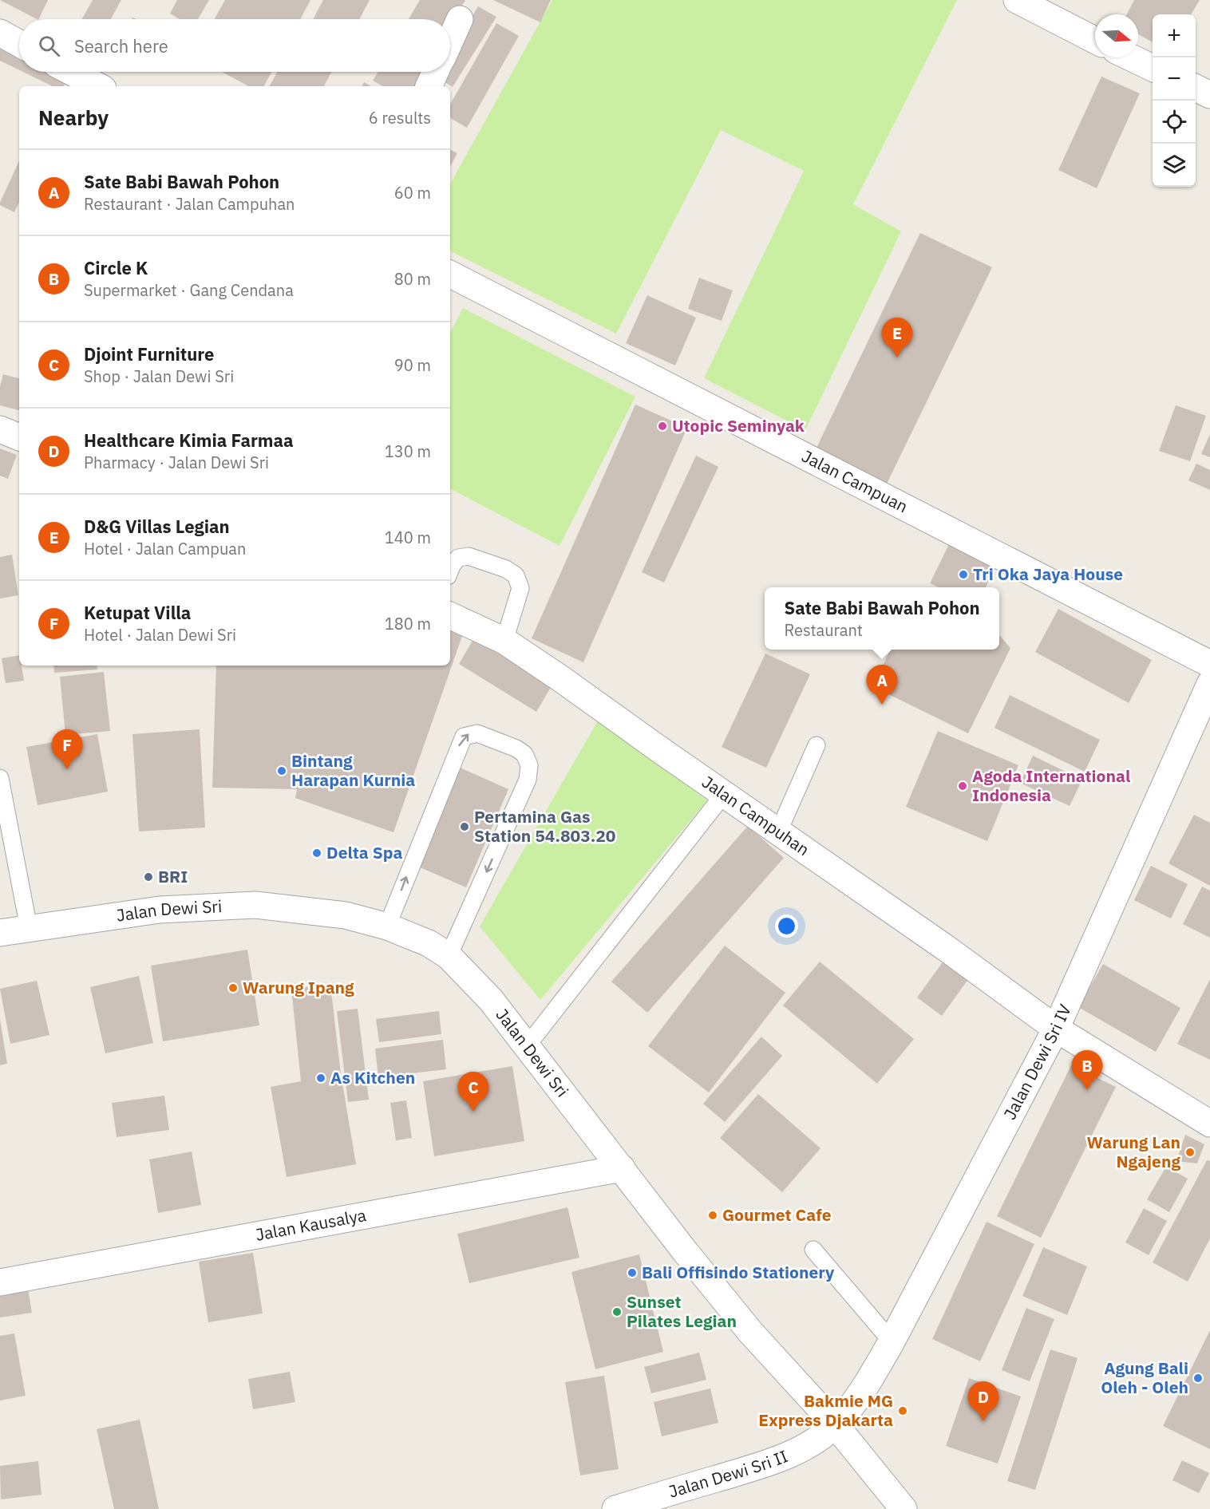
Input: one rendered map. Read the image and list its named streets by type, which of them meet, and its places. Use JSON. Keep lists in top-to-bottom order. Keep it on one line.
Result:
{"streets":{"street":["Jalan Campuan","Jalan Campuhan","Jalan Dewi Sri","Jalan Dewi Sri IV","Jalan Kausalya","Jalan Dewi Sri II"]},"crossings":[["Jalan Campuhan","Jalan Dewi Sri IV"],["Jalan Dewi Sri","Jalan Dewi Sri IV"],["Jalan Dewi Sri","Jalan Kausalya"],["Jalan Dewi Sri","Jalan Dewi Sri II"],["Jalan Dewi Sri IV","Jalan Dewi Sri II"]],"places":["Utopic Seminyak","Tri Oka Jaya House","Bintang Harapan Kurnia","Agoda International Indonesia","Pertamina Gas Station 54.803.20","Delta Spa","BRI","Warung Ipang","As Kitchen","Warung Lan Ngajeng","Gourmet Cafe","Bali Offisindo Stationery","Sunset Pilates Legian","Agung Bali Oleh - Oleh","Bakmie MG Express Djakarta"],"north":"right","page":{"map_buttons":["+","−"],"search":"Search here","heading":["Nearby","6 results"],"list":[{"mark":"A","name":"Sate Babi Bawah Pohon","note":"Restaurant · Jalan Campuhan","value":"60 m"},{"mark":"B","name":"Circle K","note":"Supermarket · Gang Cendana","value":"80 m"},{"mark":"C","name":"Djoint Furniture","note":"Shop · Jalan Dewi Sri","value":"90 m"},{"mark":"D","name":"Healthcare Kimia Farmaa","note":"Pharmacy · Jalan Dewi Sri","value":"130 m"},{"mark":"E","name":"D&G Villas Legian","note":"Hotel · Jalan Campuan","value":"140 m"},{"mark":"F","name":"Ketupat Villa","note":"Hotel · Jalan Dewi Sri","value":"180 m"}],"pins":["E","A","F","B","C","D"],"popup":["Sate Babi Bawah Pohon","Restaurant"]}}
